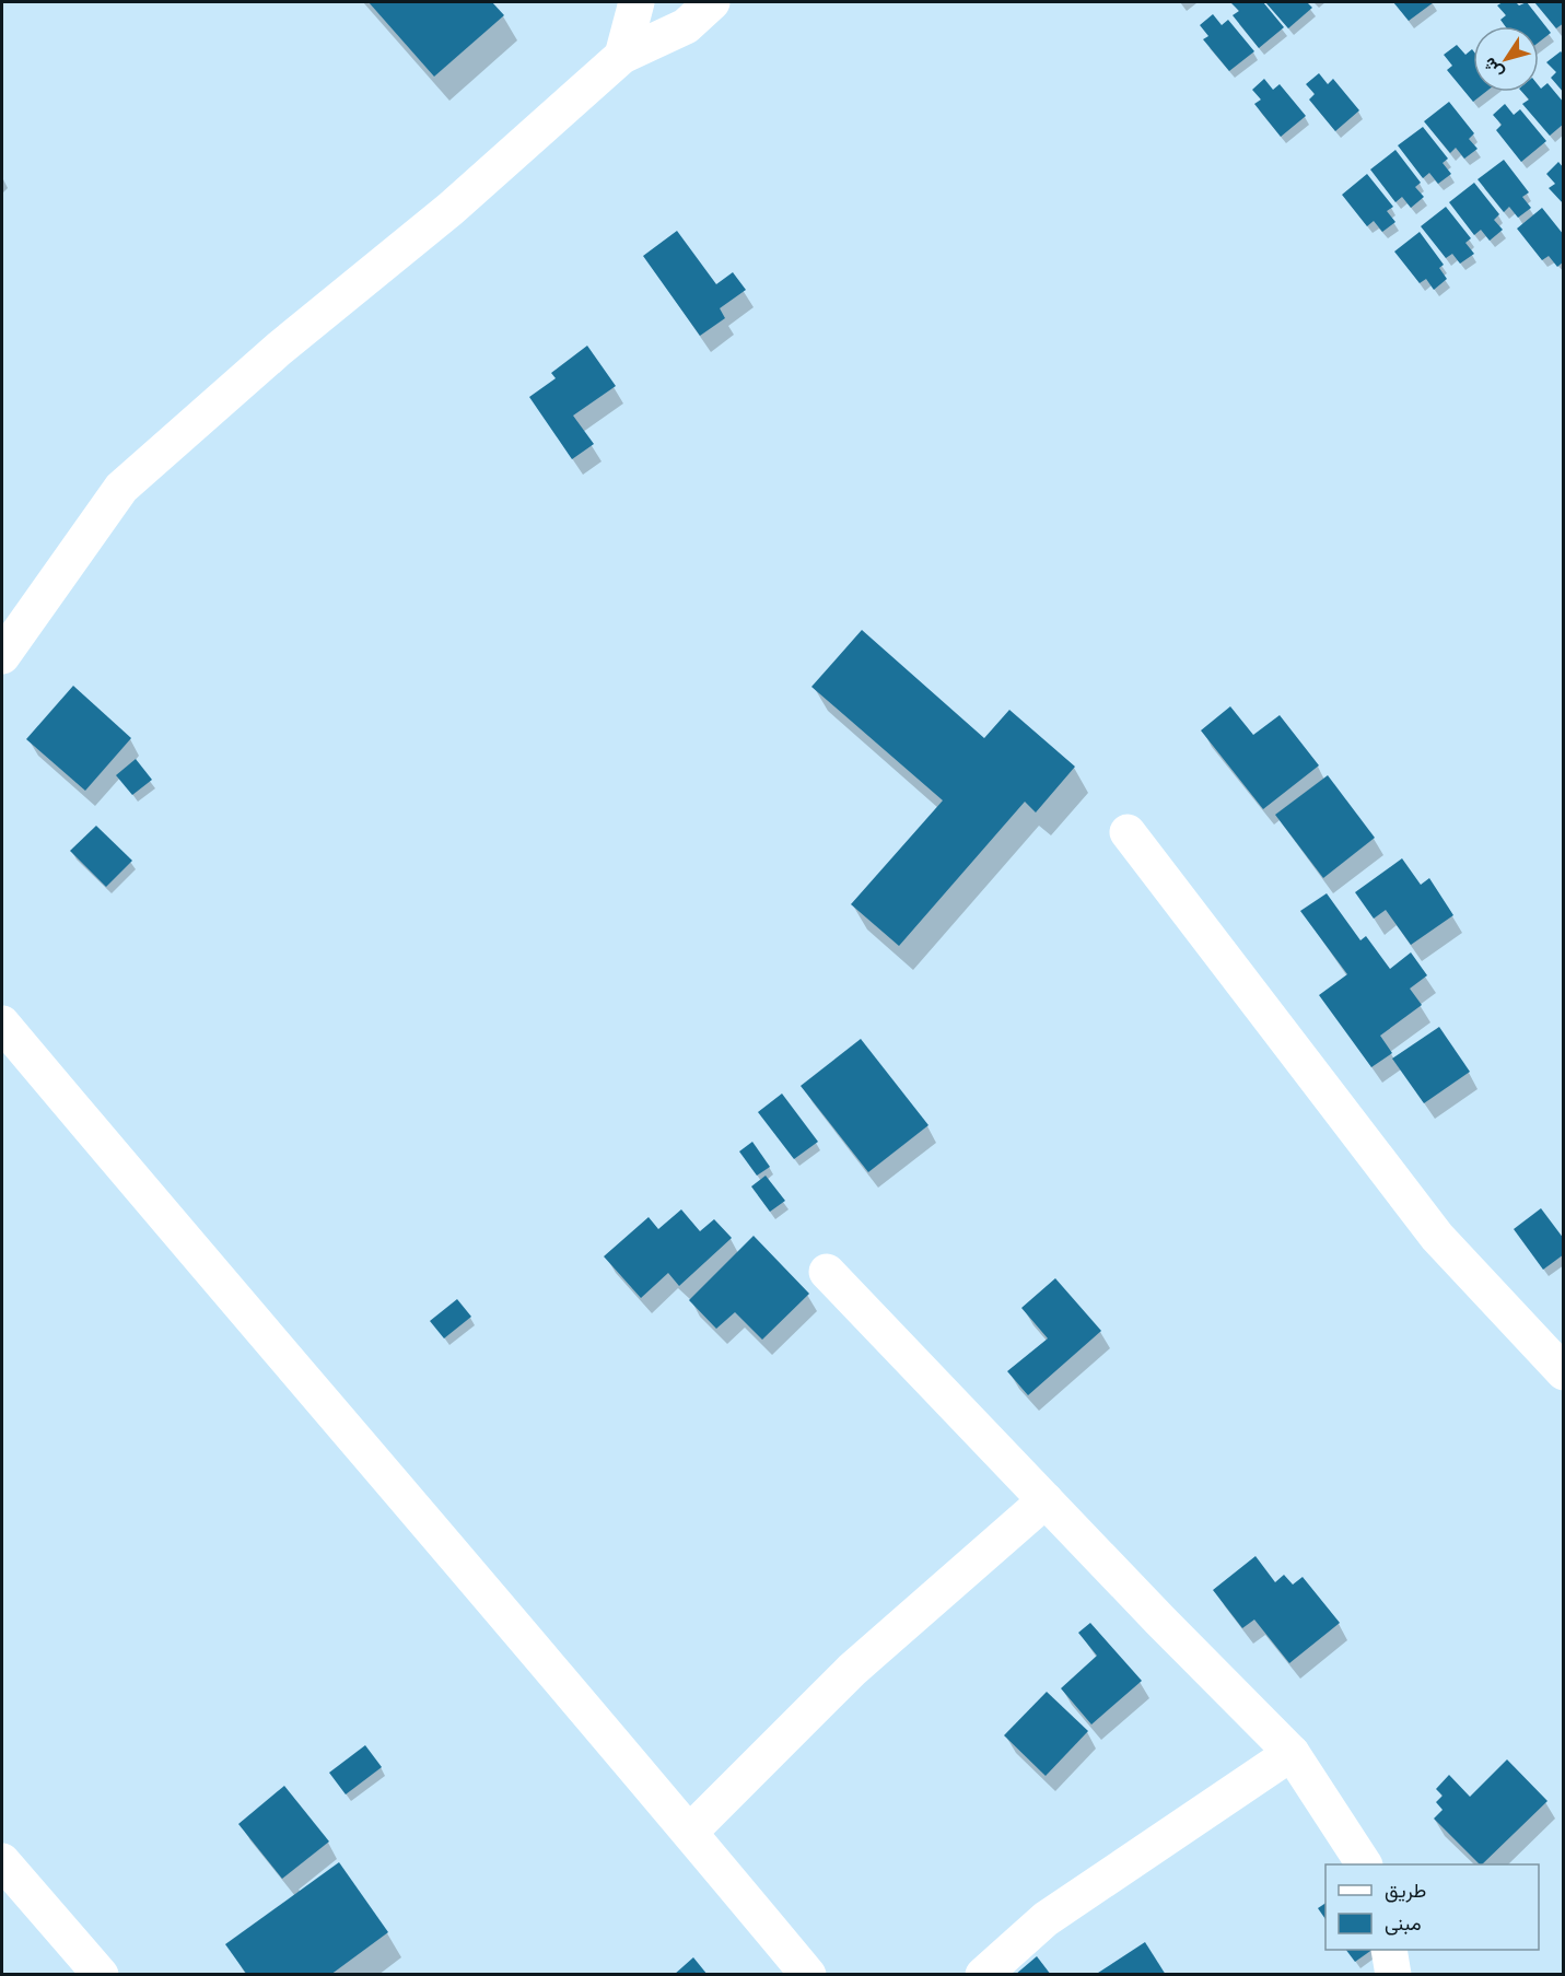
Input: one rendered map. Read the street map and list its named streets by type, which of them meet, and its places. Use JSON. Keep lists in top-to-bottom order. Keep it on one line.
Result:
{"legend":["طريق","مبنى"],"north":"bottom left"}
